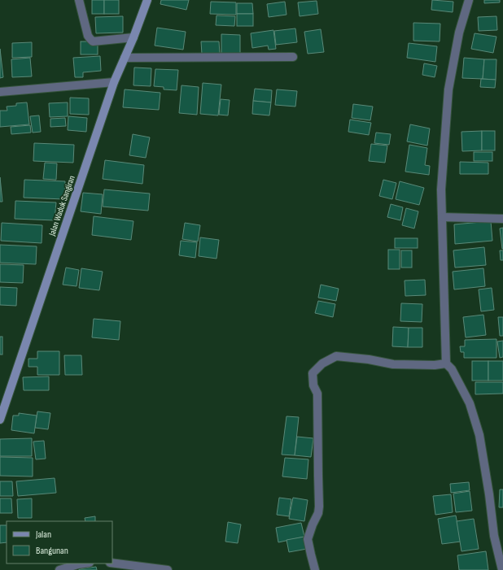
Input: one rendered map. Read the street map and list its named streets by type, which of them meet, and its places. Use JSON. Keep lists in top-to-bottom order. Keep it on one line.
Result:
{"streets":{"street":["Jalan Waduk Sangiran"]},"legend":["Jalan","Bangunan"]}
